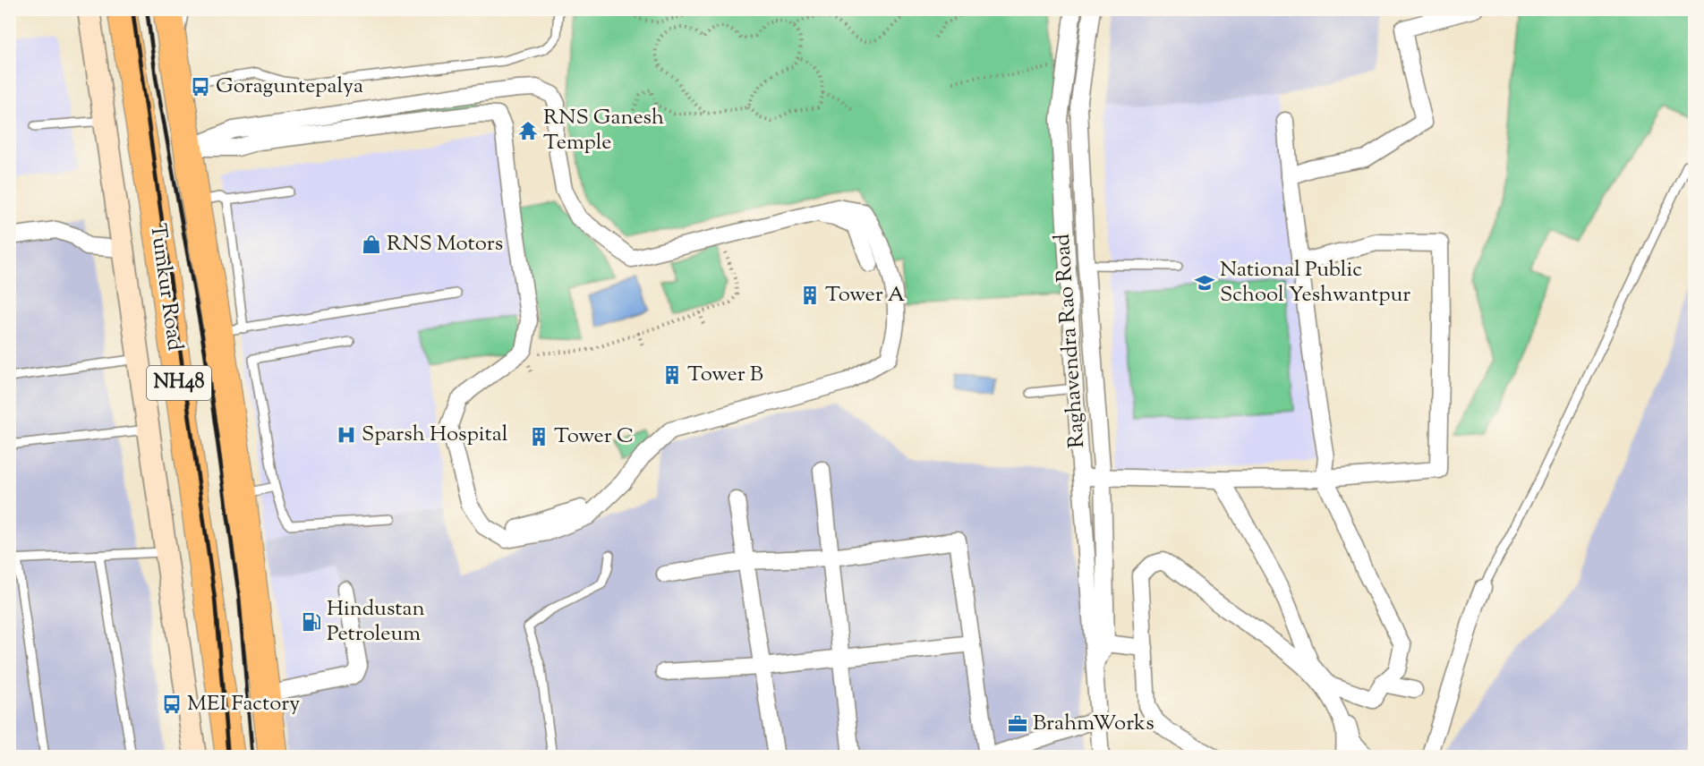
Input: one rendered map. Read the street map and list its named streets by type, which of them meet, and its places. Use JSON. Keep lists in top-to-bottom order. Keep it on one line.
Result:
{"streets":{"highway":["Tumkur Road","NH48"],"street":["Raghavendra Rao Road"]},"places":{"bus stop":["Goraguntepalya","MEI Factory"],"temple":["RNS Ganesh Temple"],"shop":["RNS Motors"],"school or university":["National Public School Yeshwantpur"],"building":["Tower A","Tower B","Tower C"],"hospital":["Sparsh Hospital"],"fuel station":["Hindustan Petroleum"],"office":["BrahmWorks"]}}
